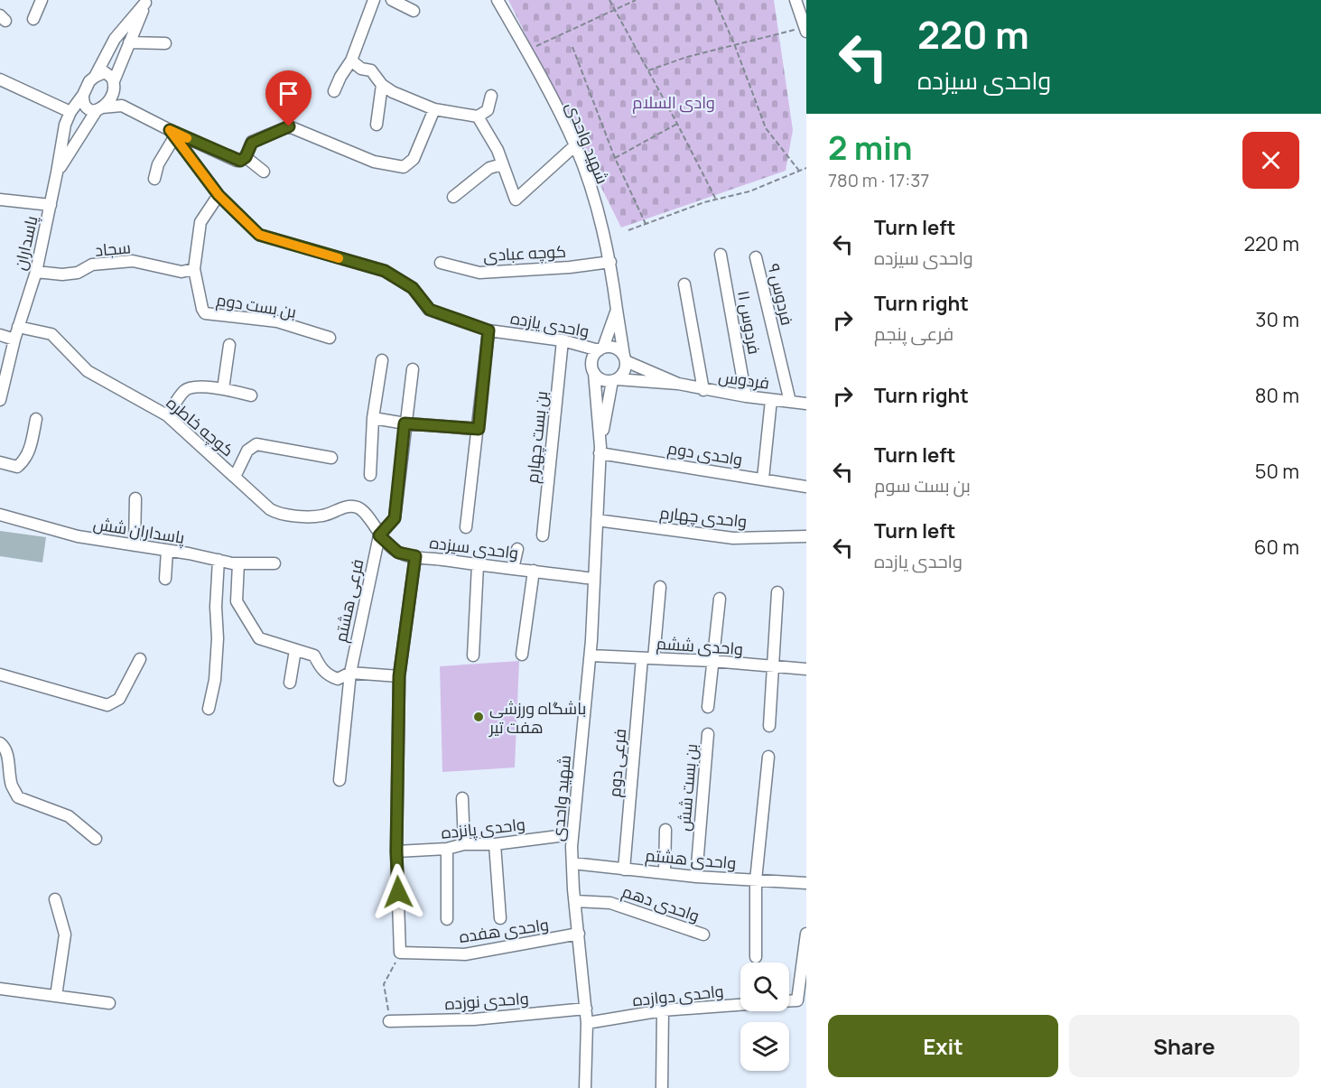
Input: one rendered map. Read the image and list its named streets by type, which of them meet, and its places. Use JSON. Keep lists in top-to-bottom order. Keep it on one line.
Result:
{"streets":{"street":["شهید واحدی","پاسداران","سجاد","کوچه عبادی","فردوس ۹","بن بست دوم","فردوس ۱۱","واحدی یازده","فردوس","كوچه خاطره","بن بست چهارم","واحدی دوم","واحدی چهارم","پاسداران شش","واحدی سیزده","فرعی هشتم","واحدی ششم","فرعی دوم","بن بست شش","واحدی پانزده","واحدی هشتم","واحدی دهم","واحدی هفده","واحدی دوازده","واحدی نوزده"]},"crossings":[["شهید واحدی","کوچه عبادی"],["شهید واحدی","واحدی یازده"],["شهید واحدی","واحدی دوم"],["شهید واحدی","واحدی چهارم"],["شهید واحدی","واحدی سیزده"],["شهید واحدی","واحدی ششم"],["شهید واحدی","واحدی پانزده"],["شهید واحدی","واحدی هشتم"],["شهید واحدی","واحدی دهم"],["شهید واحدی","واحدی هفده"],["شهید واحدی","واحدی دوازده"],["شهید واحدی","واحدی نوزده"],["پاسداران","سجاد"],["پاسداران","كوچه خاطره"],["سجاد","بن بست دوم"],["فردوس ۹","فردوس"],["بن بست دوم","واحدی یازده"],["فردوس ۱۱","فردوس"],["واحدی یازده","بن بست چهارم"],["كوچه خاطره","واحدی سیزده"],["واحدی سیزده","فرعی هشتم"],["واحدی ششم","فرعی دوم"],["فرعی دوم","واحدی هشتم"],["بن بست شش","واحدی هشتم"]],"parks":["وادی السلام"],"places":["باشگاه ورزشی هفت تیر"],"page":{"turn":["220 m","واحدی سیزده"],"heading":["2 min","780 m · 17:37"],"list":[{"name":"Turn left","note":"واحدی سیزده","value":"220 m"},{"name":"Turn right","note":"فرعی پنجم","value":"30 m"},{"name":"Turn right","value":"80 m"},{"name":"Turn left","note":"بن بست سوم","value":"50 m"},{"name":"Turn left","note":"واحدی یازده","value":"60 m"}],"buttons":["Exit","Share"]}}
